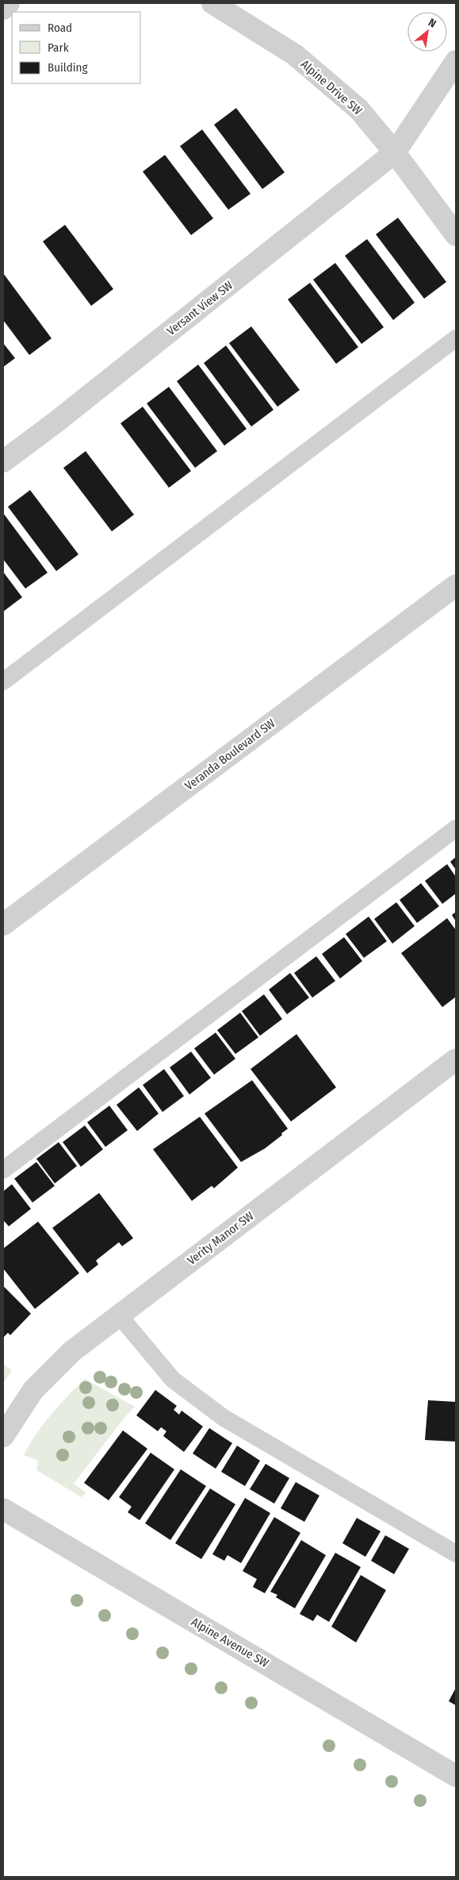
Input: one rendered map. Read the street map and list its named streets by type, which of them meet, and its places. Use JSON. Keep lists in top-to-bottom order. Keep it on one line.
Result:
{"streets":{"street":["Alpine Drive SW","Versant View SW","Veranda Boulevard SW","Verity Manor SW","Alpine Avenue SW"]},"crossings":[["Alpine Drive SW","Versant View SW"]],"legend":["Road","Park","Building"],"north":"top right"}
